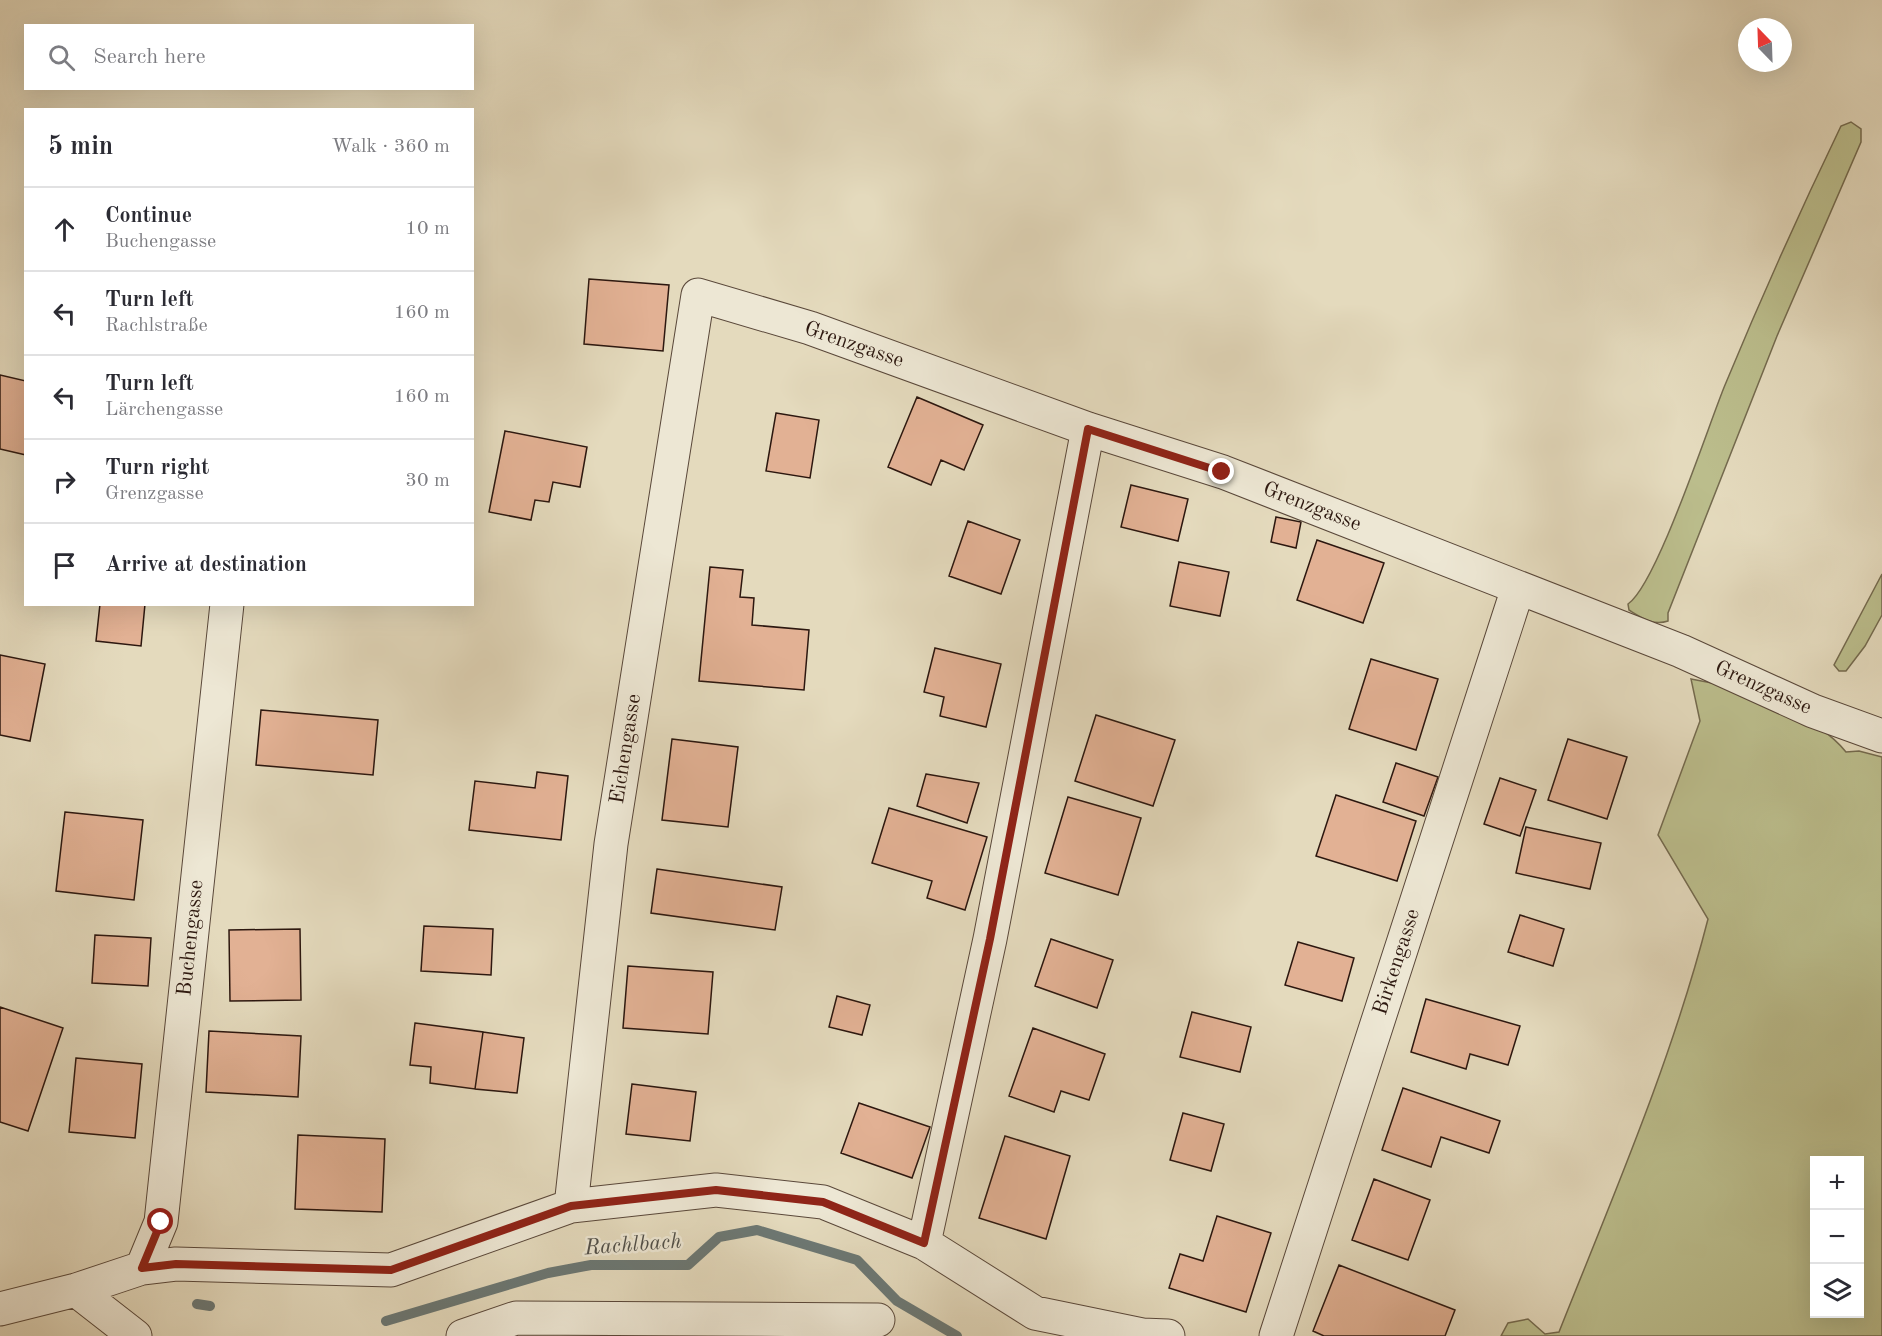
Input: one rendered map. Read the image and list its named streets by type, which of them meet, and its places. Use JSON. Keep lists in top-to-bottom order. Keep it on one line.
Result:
{"streets":{"street":["Grenzgasse","Eichengasse","Buchengasse","Birkengasse"]},"crossings":[["Grenzgasse","Eichengasse"],["Grenzgasse","Birkengasse"]],"water":["Rachlbach"],"north":"top left","page":{"search":"Search here","heading":["5 min","Walk · 360 m"],"list":[["Continue","Buchengasse","10 m"],["Turn left","Rachlstraße","160 m"],["Turn left","Lärchengasse","160 m"],["Turn right","Grenzgasse","30 m"],"Arrive at destination"],"map_buttons":["+","−"]}}
